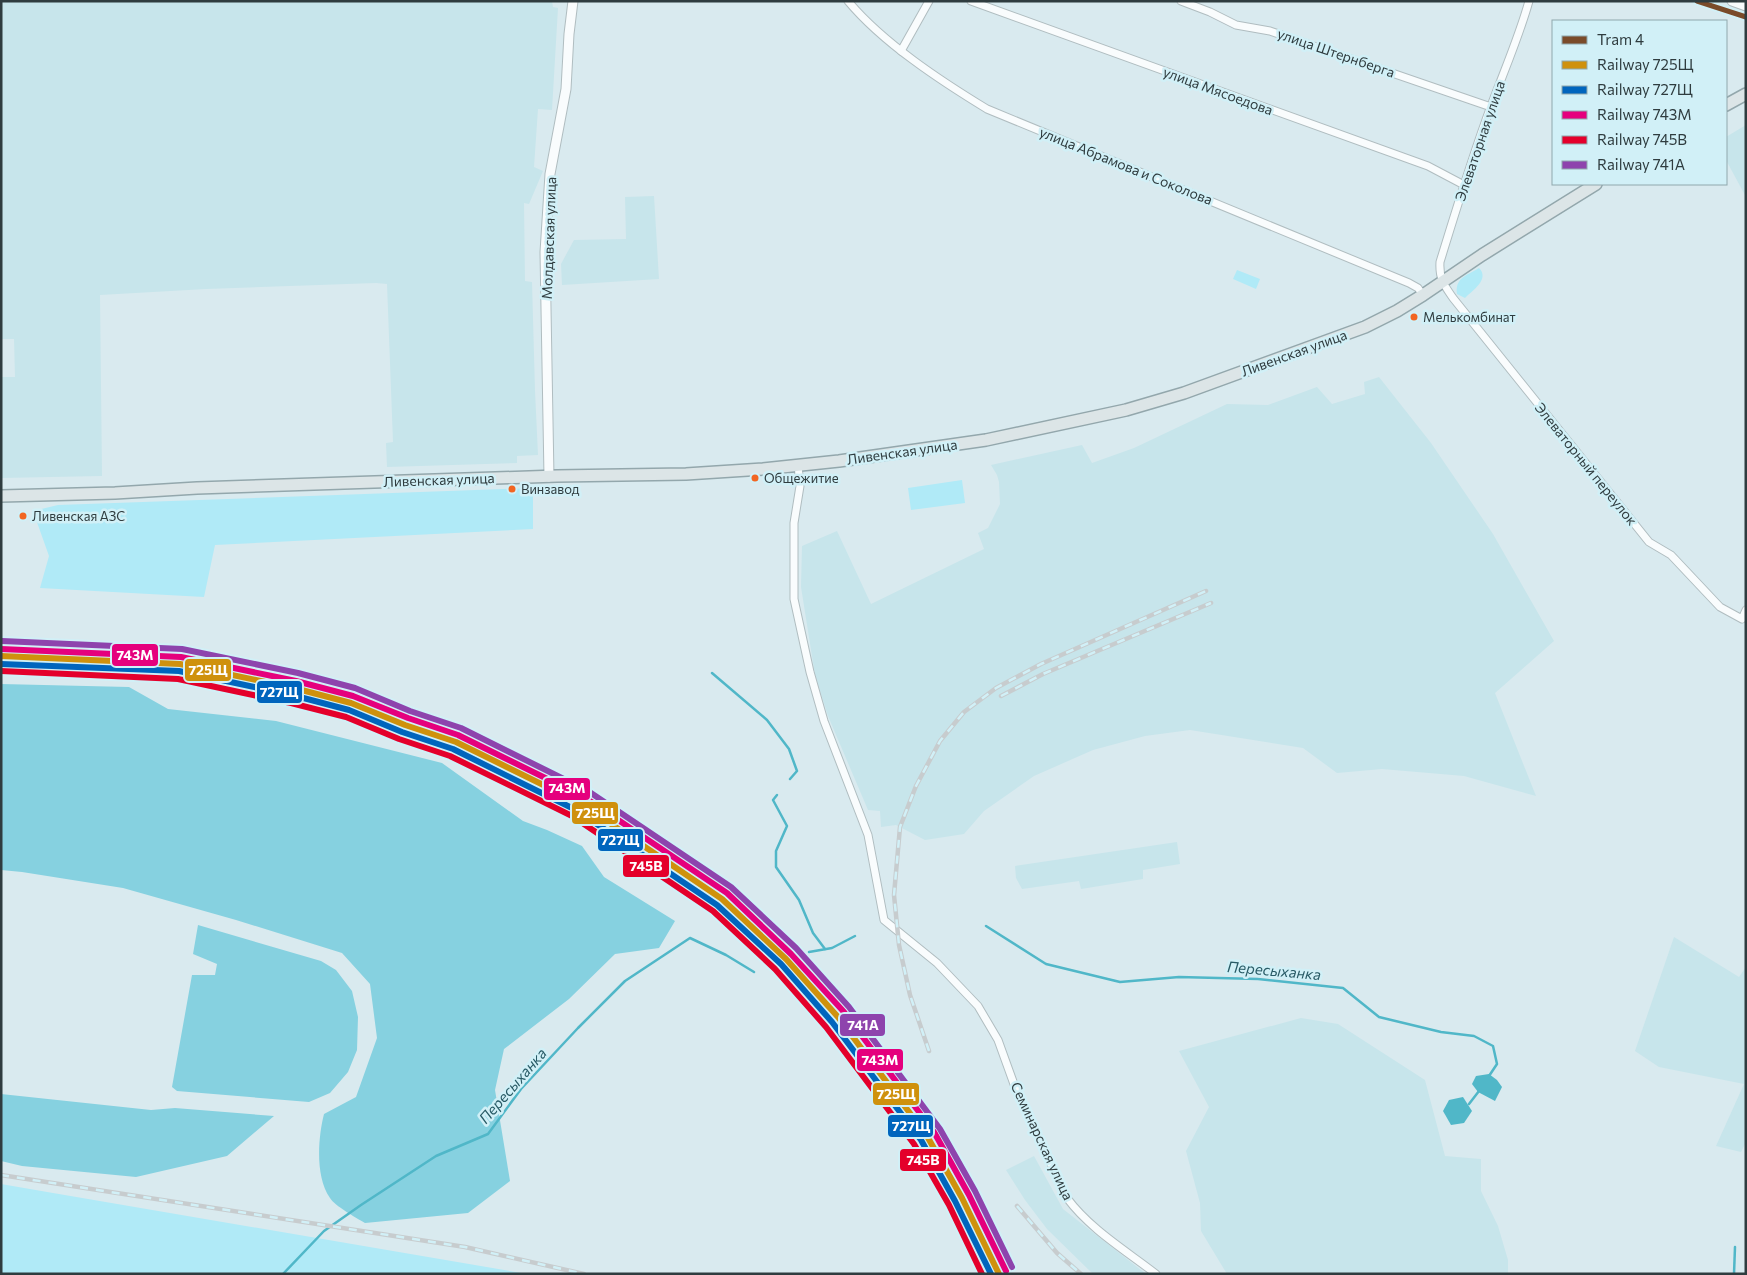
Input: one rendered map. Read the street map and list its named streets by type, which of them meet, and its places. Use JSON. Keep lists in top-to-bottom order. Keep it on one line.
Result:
{"streets":{"main road":["Ливенская улица"],"street":["улица Штернберга","улица Мясоедова","Элеваторная улица","улица Абрамова и Соколова","Молдавская улица","Элеваторный переулок","Семинарская улица"]},"crossings":[["улица Штернберга","Элеваторная улица"],["улица Мясоедова","Элеваторная улица"],["Элеваторная улица","Ливенская улица"],["Элеваторная улица","Элеваторный переулок"],["улица Абрамова и Соколова","Ливенская улица"],["Молдавская улица","Ливенская улица"],["Ливенская улица","Элеваторный переулок"],["Ливенская улица","Семинарская улица"]],"water":["Пересыханка"],"places":["Мелькомбинат","Общежитие","Винзавод","Ливенская АЗС"],"lines":["tram line 4","rail line 741А","rail line 743М","rail line 725Щ","rail line 727Щ","rail line 745В"],"legend":["Tram 4","Railway 725Щ","Railway 727Щ","Railway 743М","Railway 745В","Railway 741А"]}
